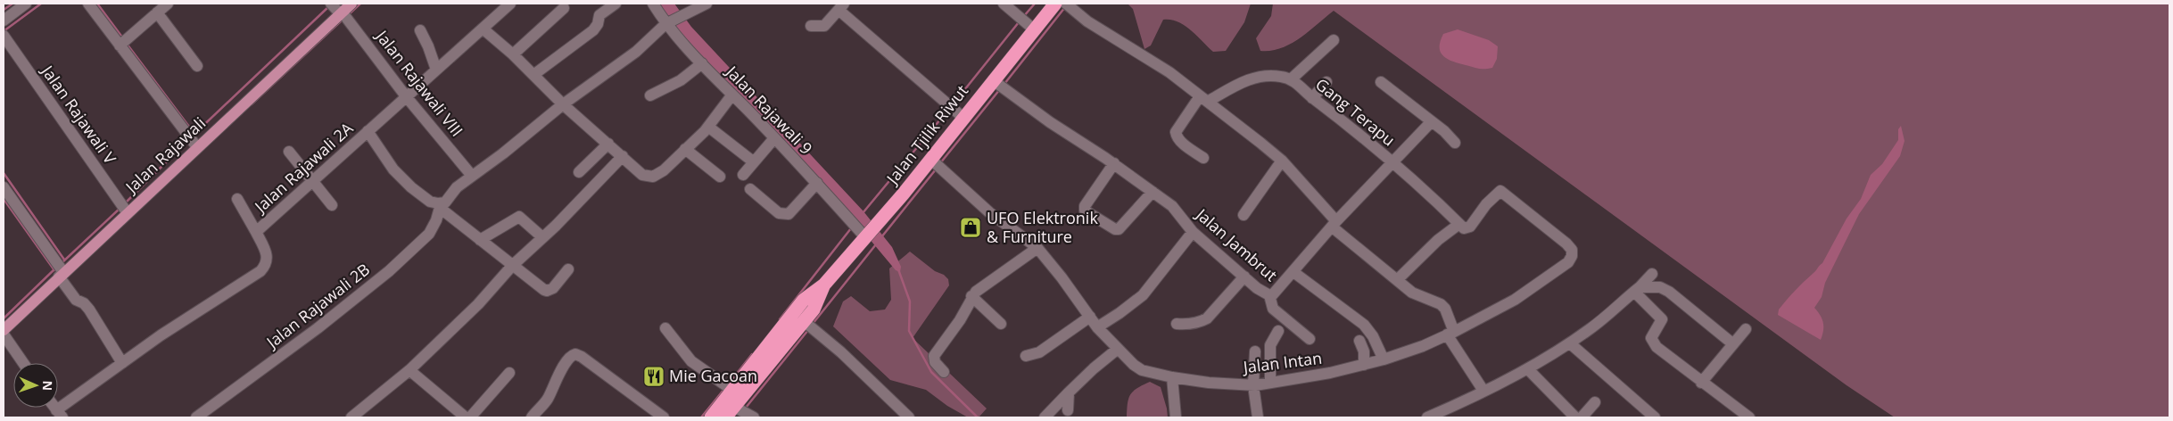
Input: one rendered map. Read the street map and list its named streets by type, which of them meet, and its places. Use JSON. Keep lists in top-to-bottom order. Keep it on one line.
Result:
{"streets":{"highway":["Jalan Tjilik Riwut"],"main road":["Jalan Rajawali"],"street":["Jalan Rajawali VIII","Jalan Rajawali 9","Gang Terapu","Jalan Rajawali V","Jalan Rajawali 2A","Jalan Jambrut","Jalan Rajawali 2B","Jalan Intan"]},"crossings":[["Jalan Rajawali VIII","Jalan Rajawali"],["Jalan Rajawali VIII","Jalan Rajawali 2A"],["Jalan Rajawali 9","Jalan Tjilik Riwut"],["Gang Terapu","Jalan Jambrut"],["Gang Terapu","Jalan Intan"],["Jalan Rajawali V","Jalan Rajawali"],["Jalan Tjilik Riwut","Jalan Jambrut"],["Jalan Tjilik Riwut","Jalan Intan"]],"places":{"shop":["UFO Elektronik & Furniture"],"restaurant":["Mie Gacoan"]},"north":"right"}
